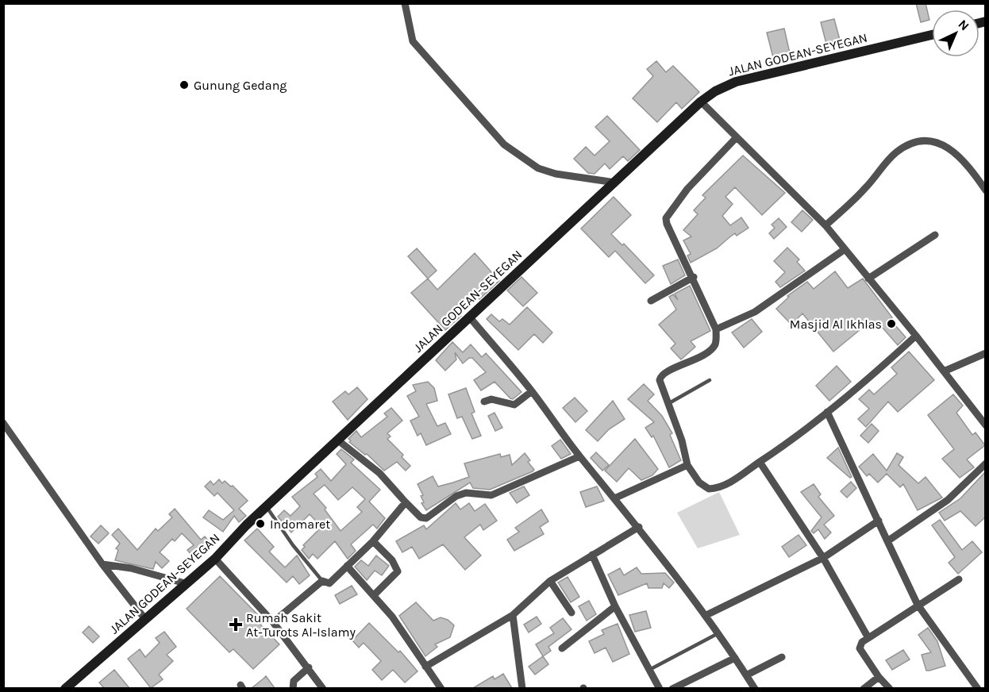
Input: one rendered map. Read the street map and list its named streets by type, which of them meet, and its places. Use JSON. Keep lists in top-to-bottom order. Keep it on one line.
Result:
{"streets":{"main road":["JALAN GODEAN-SEYEGAN"]},"places":{"other":["Gunung Gedang","Masjid Al Ikhlas","Indomaret"],"health":["Rumah Sakit At-Turots Al-Islamy"]},"north":"top right"}
